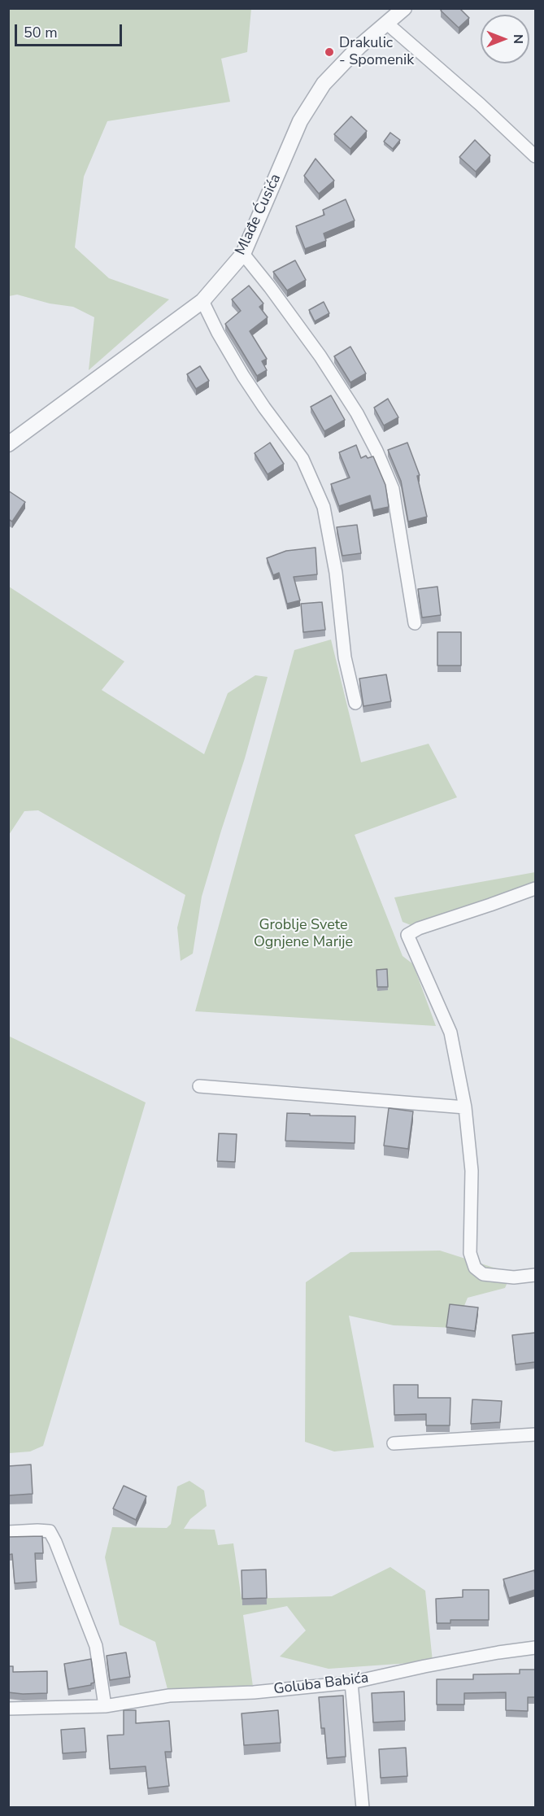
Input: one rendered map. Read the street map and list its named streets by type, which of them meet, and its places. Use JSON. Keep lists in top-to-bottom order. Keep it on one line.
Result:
{"streets":{"street":["Mlađe Ćusića","Goluba Babića"]},"parks":["Groblje Svete Ognjene Marije"],"places":["Drakulic - Spomenik"],"scale_bar":"50 m","north":"right"}
